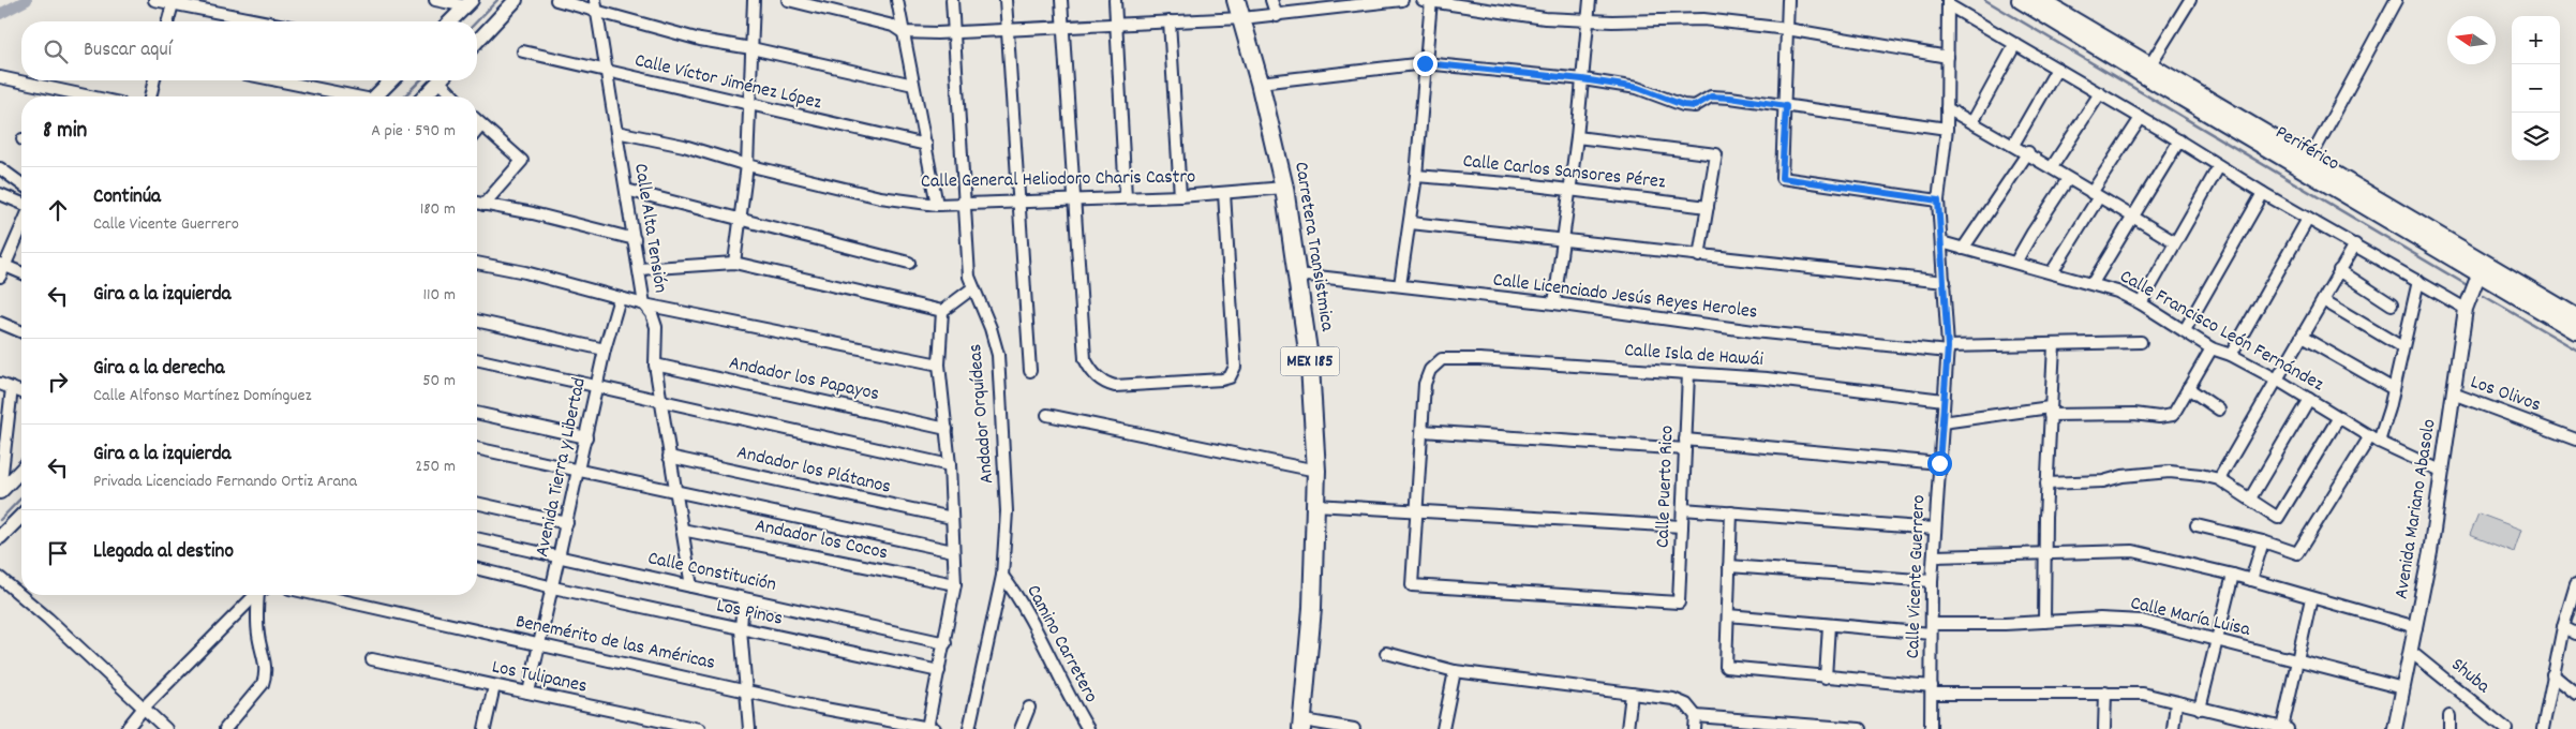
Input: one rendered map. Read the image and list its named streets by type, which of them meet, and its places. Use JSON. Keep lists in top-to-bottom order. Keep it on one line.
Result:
{"streets":{"main road":["Periférico","Carretera Transistmica","MEX 185"],"street":["Calle Víctor Jiménez López","Calle Carlos Sansores Pérez","Calle General Heliodoro Charis Castro","Calle Alta Tensión","Calle Licenciado Jesús Reyes Heroles","Calle Francisco León Fernández","Calle Isla de Hawái","Andador los Papayos","Los Olivos","Andador Orquídeas","Avenida Tierra y Libertad","Andador los Plátanos","Calle Puerto Rico","Avenida Mariano Abasolo","Andador los Cocos","Calle Constitución","Calle Vicente Guerrero","Los Pinos","Calle María Luisa","Benemérito de las Américas","Camino Carretero","Shuba","Los Tulipanes"]},"crossings":[["Calle Víctor Jiménez López","Calle Alta Tensión"],["Periférico","Avenida Mariano Abasolo"],["Calle General Heliodoro Charis Castro","Calle Alta Tensión"],["Calle General Heliodoro Charis Castro","Carretera Transistmica"],["Calle General Heliodoro Charis Castro","Andador Orquídeas"],["Calle Alta Tensión","Andador los Papayos"],["Calle Alta Tensión","Andador los Plátanos"],["Calle Alta Tensión","Andador los Cocos"],["Calle Alta Tensión","Calle Constitución"],["Carretera Transistmica","Calle Licenciado Jesús Reyes Heroles"],["Calle Licenciado Jesús Reyes Heroles","Calle Vicente Guerrero"],["Calle Francisco León Fernández","Avenida Mariano Abasolo"],["Calle Francisco León Fernández","Calle Vicente Guerrero"],["Calle Isla de Hawái","Calle Puerto Rico"],["Calle Isla de Hawái","Calle Vicente Guerrero"],["Los Olivos","Avenida Mariano Abasolo"],["Andador Orquídeas","Camino Carretero"],["Avenida Tierra y Libertad","Calle Constitución"],["Avenida Tierra y Libertad","Los Pinos"],["Avenida Tierra y Libertad","Benemérito de las Américas"],["Avenida Tierra y Libertad","Los Tulipanes"],["Avenida Mariano Abasolo","Calle María Luisa"],["Avenida Mariano Abasolo","Shuba"],["Calle Vicente Guerrero","Calle María Luisa"]],"north":"left","page":{"map_buttons":["+","−"],"search":"Buscar aquí","heading":["8 min","A pie · 590 m"],"list":[["Continúa","Calle Vicente Guerrero","180 m"],["Gira a la izquierda","110 m"],["Gira a la derecha","Calle Alfonso Martínez Domínguez","50 m"],["Gira a la izquierda","Privada Licenciado Fernando Ortiz Arana","250 m"],"Llegada al destino"]}}
